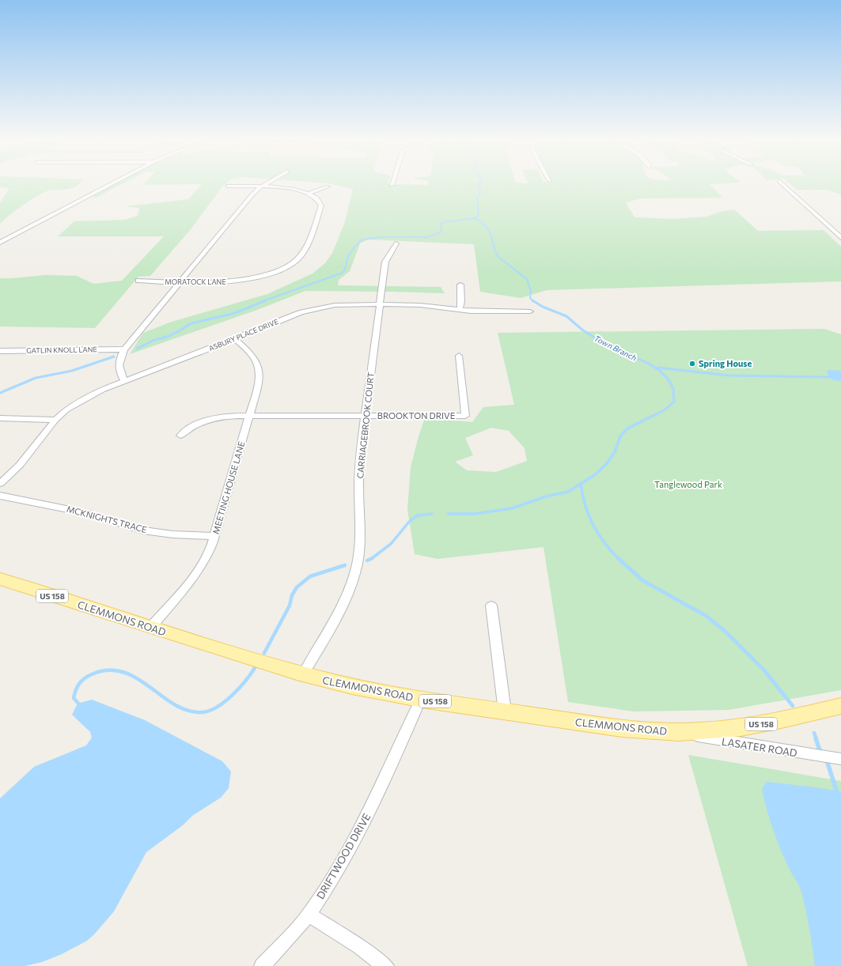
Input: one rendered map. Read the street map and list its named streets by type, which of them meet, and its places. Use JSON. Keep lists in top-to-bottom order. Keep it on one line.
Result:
{"streets":{"main road":["US 158","CLEMMONS ROAD"],"street":["MORATOCK LANE","ASBURY PLACE DRIVE","GATLIN KNOLL LANE","BROOKTON DRIVE","CARRIAGEBROOK COURT","MEETING HOUSE LANE","MCKNIGHTS TRACE","LASATER ROAD","DRIFTWOOD DRIVE"]},"crossings":[["ASBURY PLACE DRIVE","CARRIAGEBROOK COURT"],["ASBURY PLACE DRIVE","MEETING HOUSE LANE"],["BROOKTON DRIVE","CARRIAGEBROOK COURT"],["BROOKTON DRIVE","MEETING HOUSE LANE"],["CARRIAGEBROOK COURT","CLEMMONS ROAD"],["MEETING HOUSE LANE","MCKNIGHTS TRACE"],["MEETING HOUSE LANE","CLEMMONS ROAD"],["CLEMMONS ROAD","LASATER ROAD"],["CLEMMONS ROAD","DRIFTWOOD DRIVE"]],"water":["Town Branch"],"parks":["Tanglewood Park"],"places":["Spring House"]}
